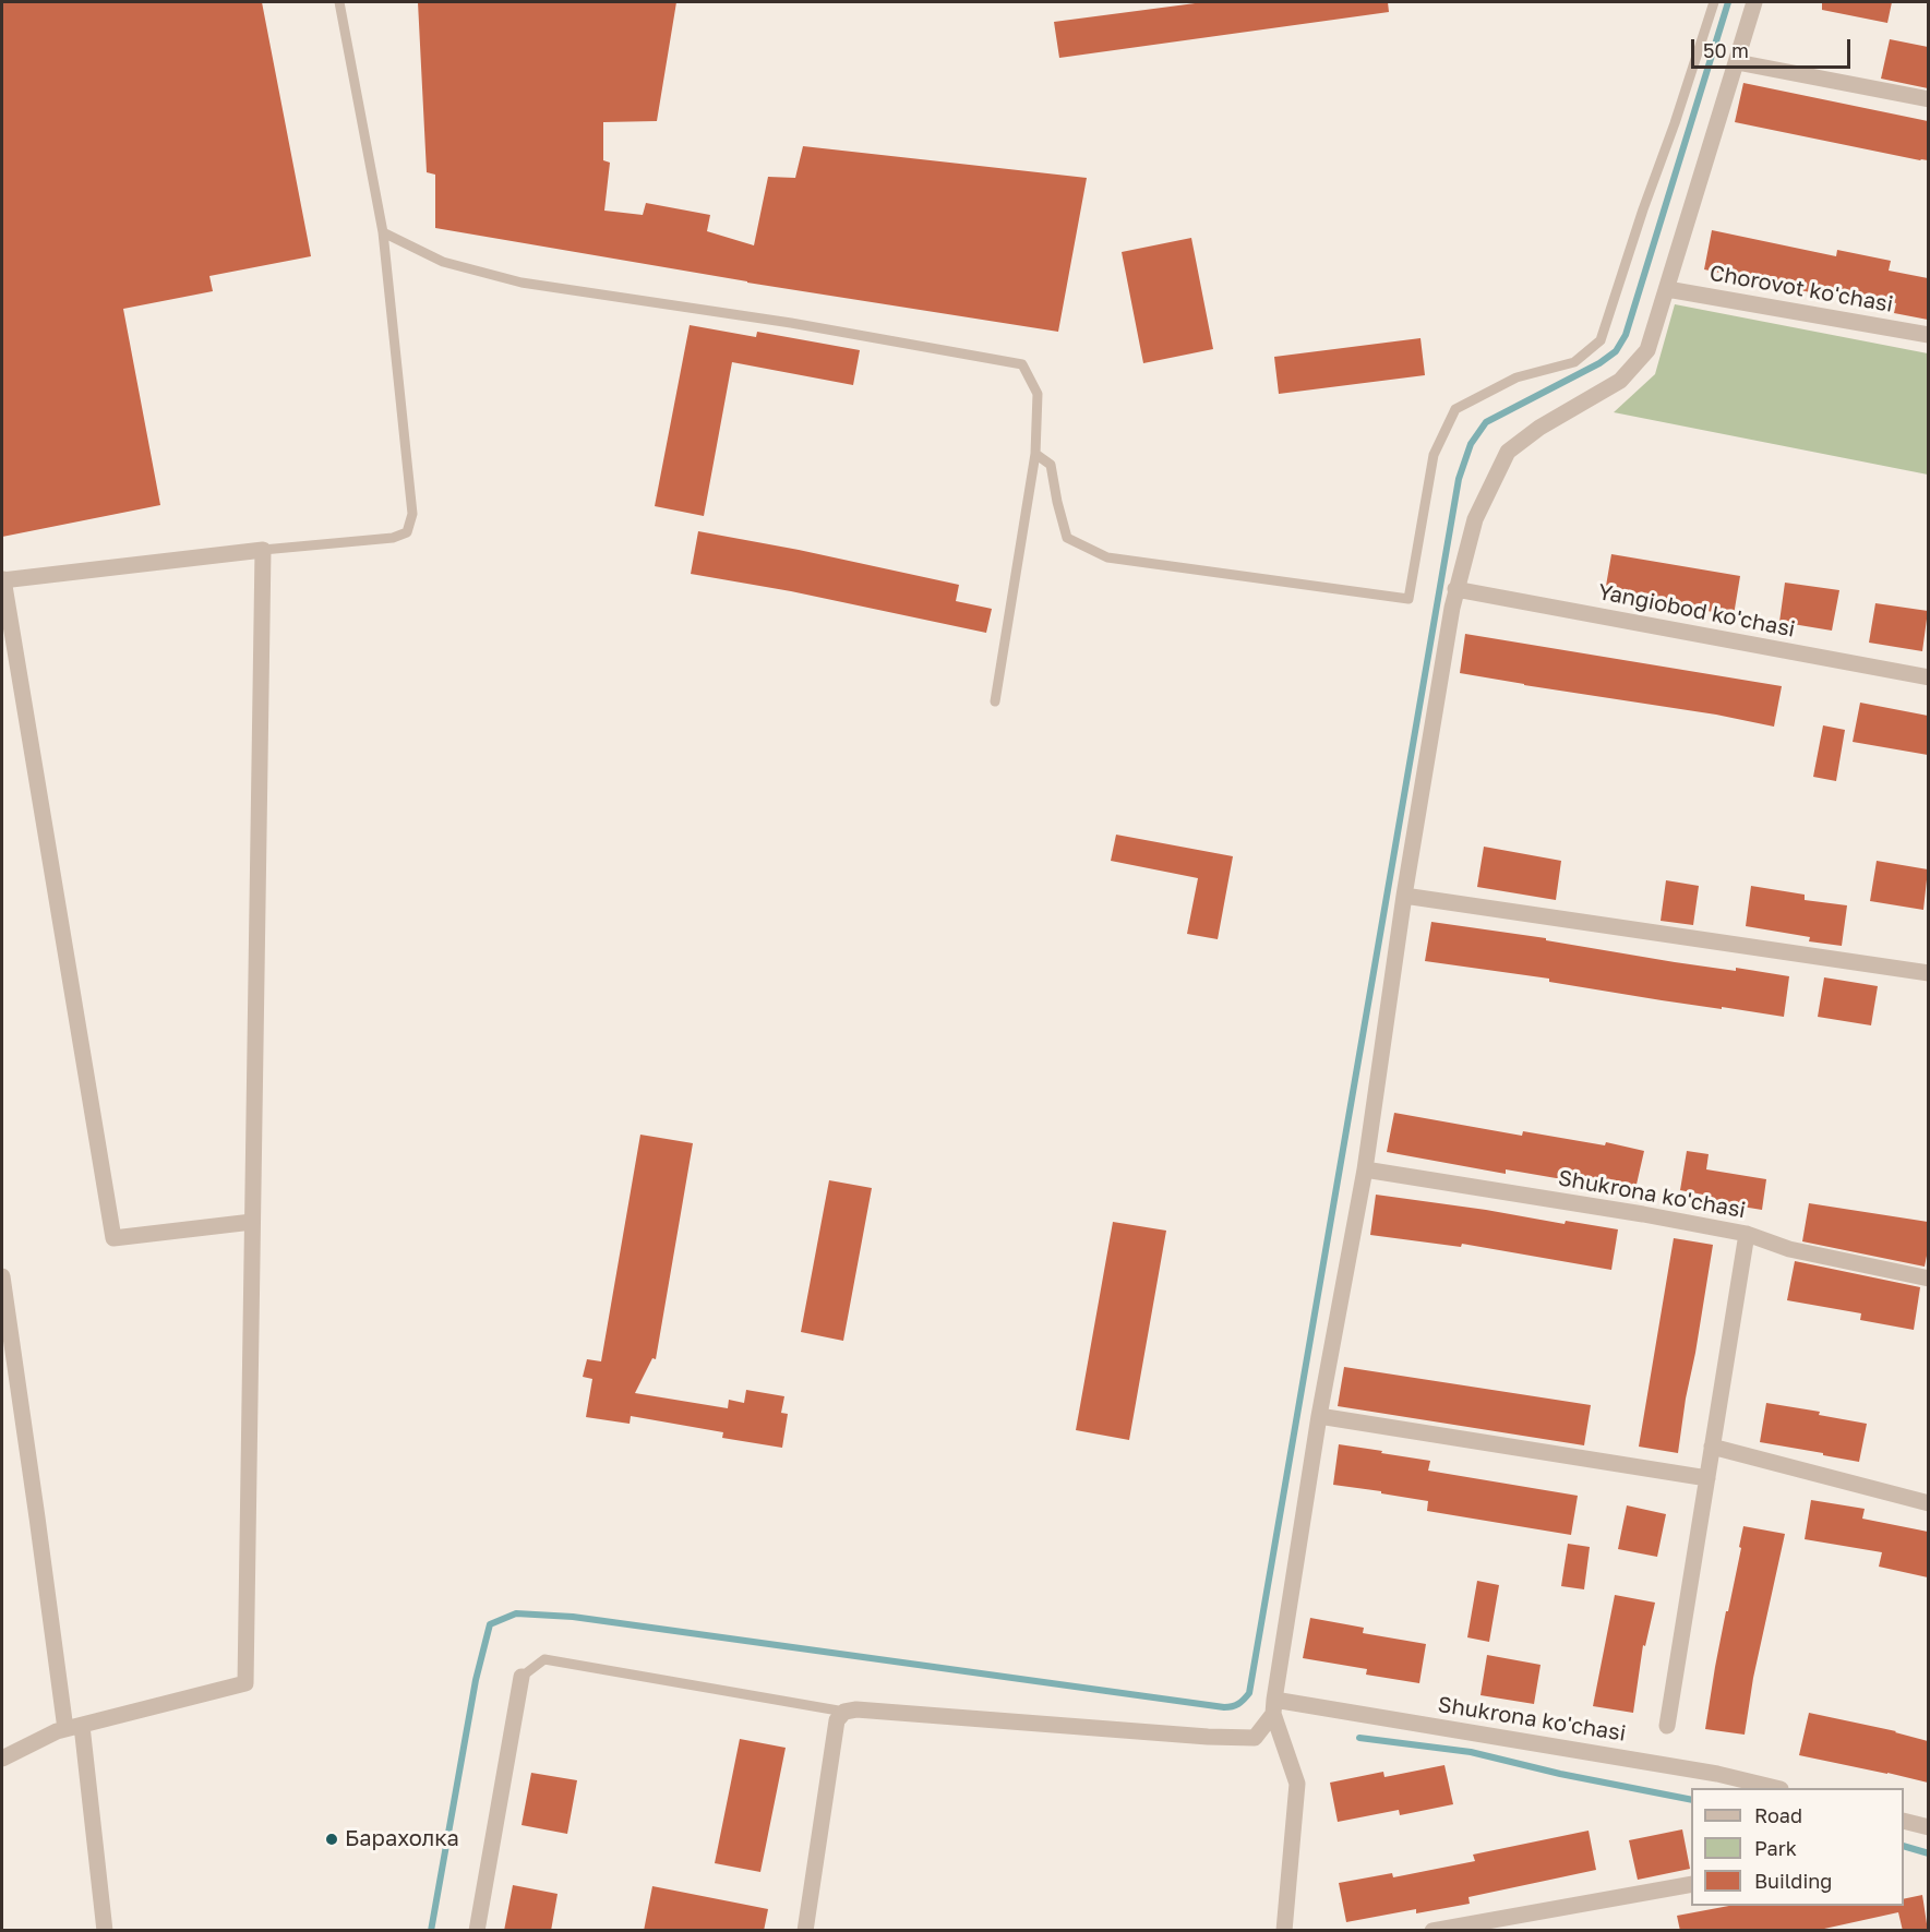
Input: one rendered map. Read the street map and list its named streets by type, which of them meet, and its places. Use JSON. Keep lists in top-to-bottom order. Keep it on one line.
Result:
{"streets":{"street":["Chorovot ko'chasi","Yangiobod ko'chasi","Shukrona ko'chasi"]},"places":["Барахолка"],"legend":["Road","Park","Building"],"scale_bar":"50 m"}
